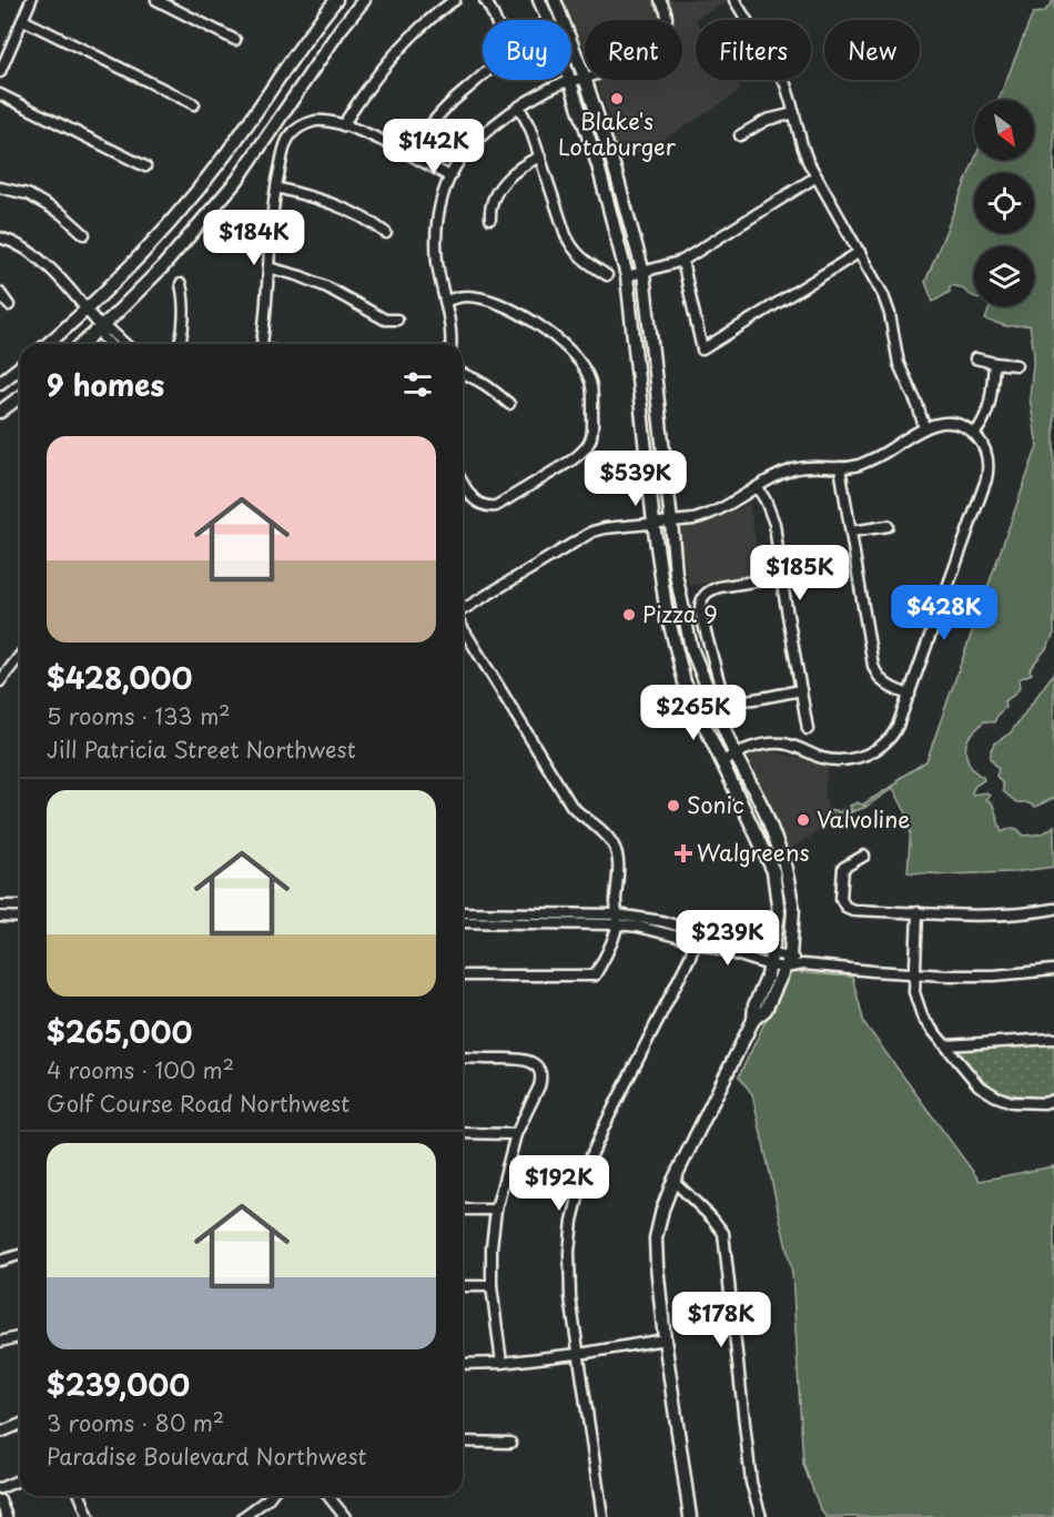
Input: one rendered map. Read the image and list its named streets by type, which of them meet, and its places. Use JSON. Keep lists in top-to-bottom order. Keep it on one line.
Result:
{"places":{"other":["Blake's Lotaburger","Pizza 9","Sonic","Valvoline"],"health":["Walgreens"]},"north":"bottom right","page":{"chip":["Buy","Rent","Filters","New"],"price":["$142K","$184K","$539K","$185K","$428K","$265K","$239K","$192K","$178K"],"heading":"9 homes","list":[{"name":"$428,000","note":"5 rooms · 133 m² · Jill Patricia Street Northwest"},{"name":"$265,000","note":"4 rooms · 100 m² · Golf Course Road Northwest"},{"name":"$239,000","note":"3 rooms · 80 m² · Paradise Boulevard Northwest"}]}}
